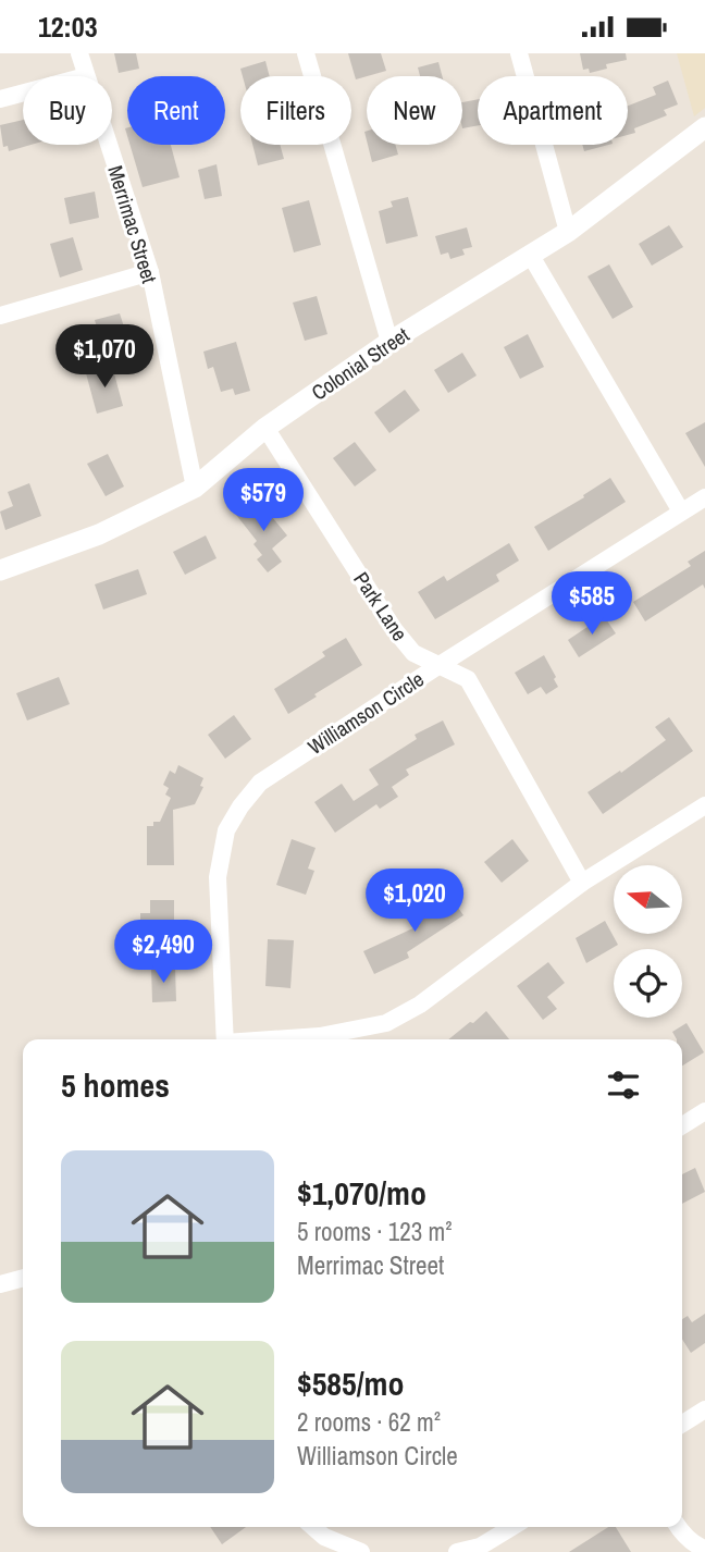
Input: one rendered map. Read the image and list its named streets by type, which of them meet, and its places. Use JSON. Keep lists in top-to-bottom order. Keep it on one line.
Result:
{"streets":{"street":["Merrimac Street","Colonial Street","Park Lane","Williamson Circle"]},"crossings":[["Merrimac Street","Colonial Street"],["Colonial Street","Park Lane"],["Park Lane","Williamson Circle"]],"north":"left","page":{"status":"12:03","chip":["Buy","Rent","Filters","New","Apartment"],"price":["$1,070","$579","$585","$1,020","$2,490"],"heading":"5 homes","list":[{"name":"$1,070/mo","note":"5 rooms · 123 m² · Merrimac Street"},{"name":"$585/mo","note":"2 rooms · 62 m² · Williamson Circle"}]}}
